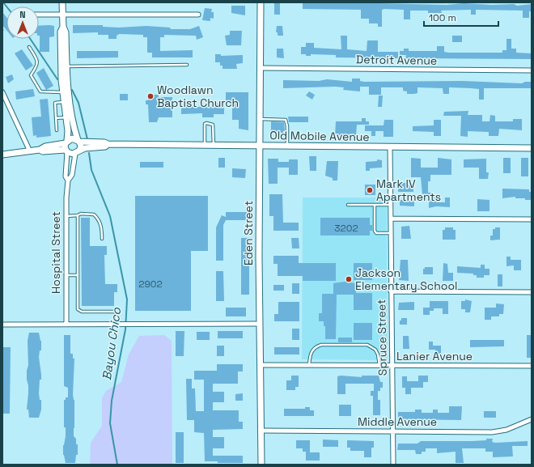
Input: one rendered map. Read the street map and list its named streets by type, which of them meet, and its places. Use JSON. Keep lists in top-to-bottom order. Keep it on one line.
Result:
{"streets":{"street":["Detroit Avenue","Old Mobile Avenue","Eden Street","Hospital Street","Spruce Street","Lanier Avenue","Middle Avenue"]},"crossings":[["Detroit Avenue","Eden Street"],["Old Mobile Avenue","Eden Street"],["Old Mobile Avenue","Hospital Street"],["Old Mobile Avenue","Spruce Street"],["Eden Street","Lanier Avenue"],["Eden Street","Middle Avenue"],["Spruce Street","Lanier Avenue"],["Spruce Street","Middle Avenue"]],"water":["Bayou Chico"],"places":["Woodlawn Baptist Church","Mark IV Apartments","Jackson Elementary School"],"house_numbers":["3202","2902"],"scale_bar":"100 m","north":"top"}
